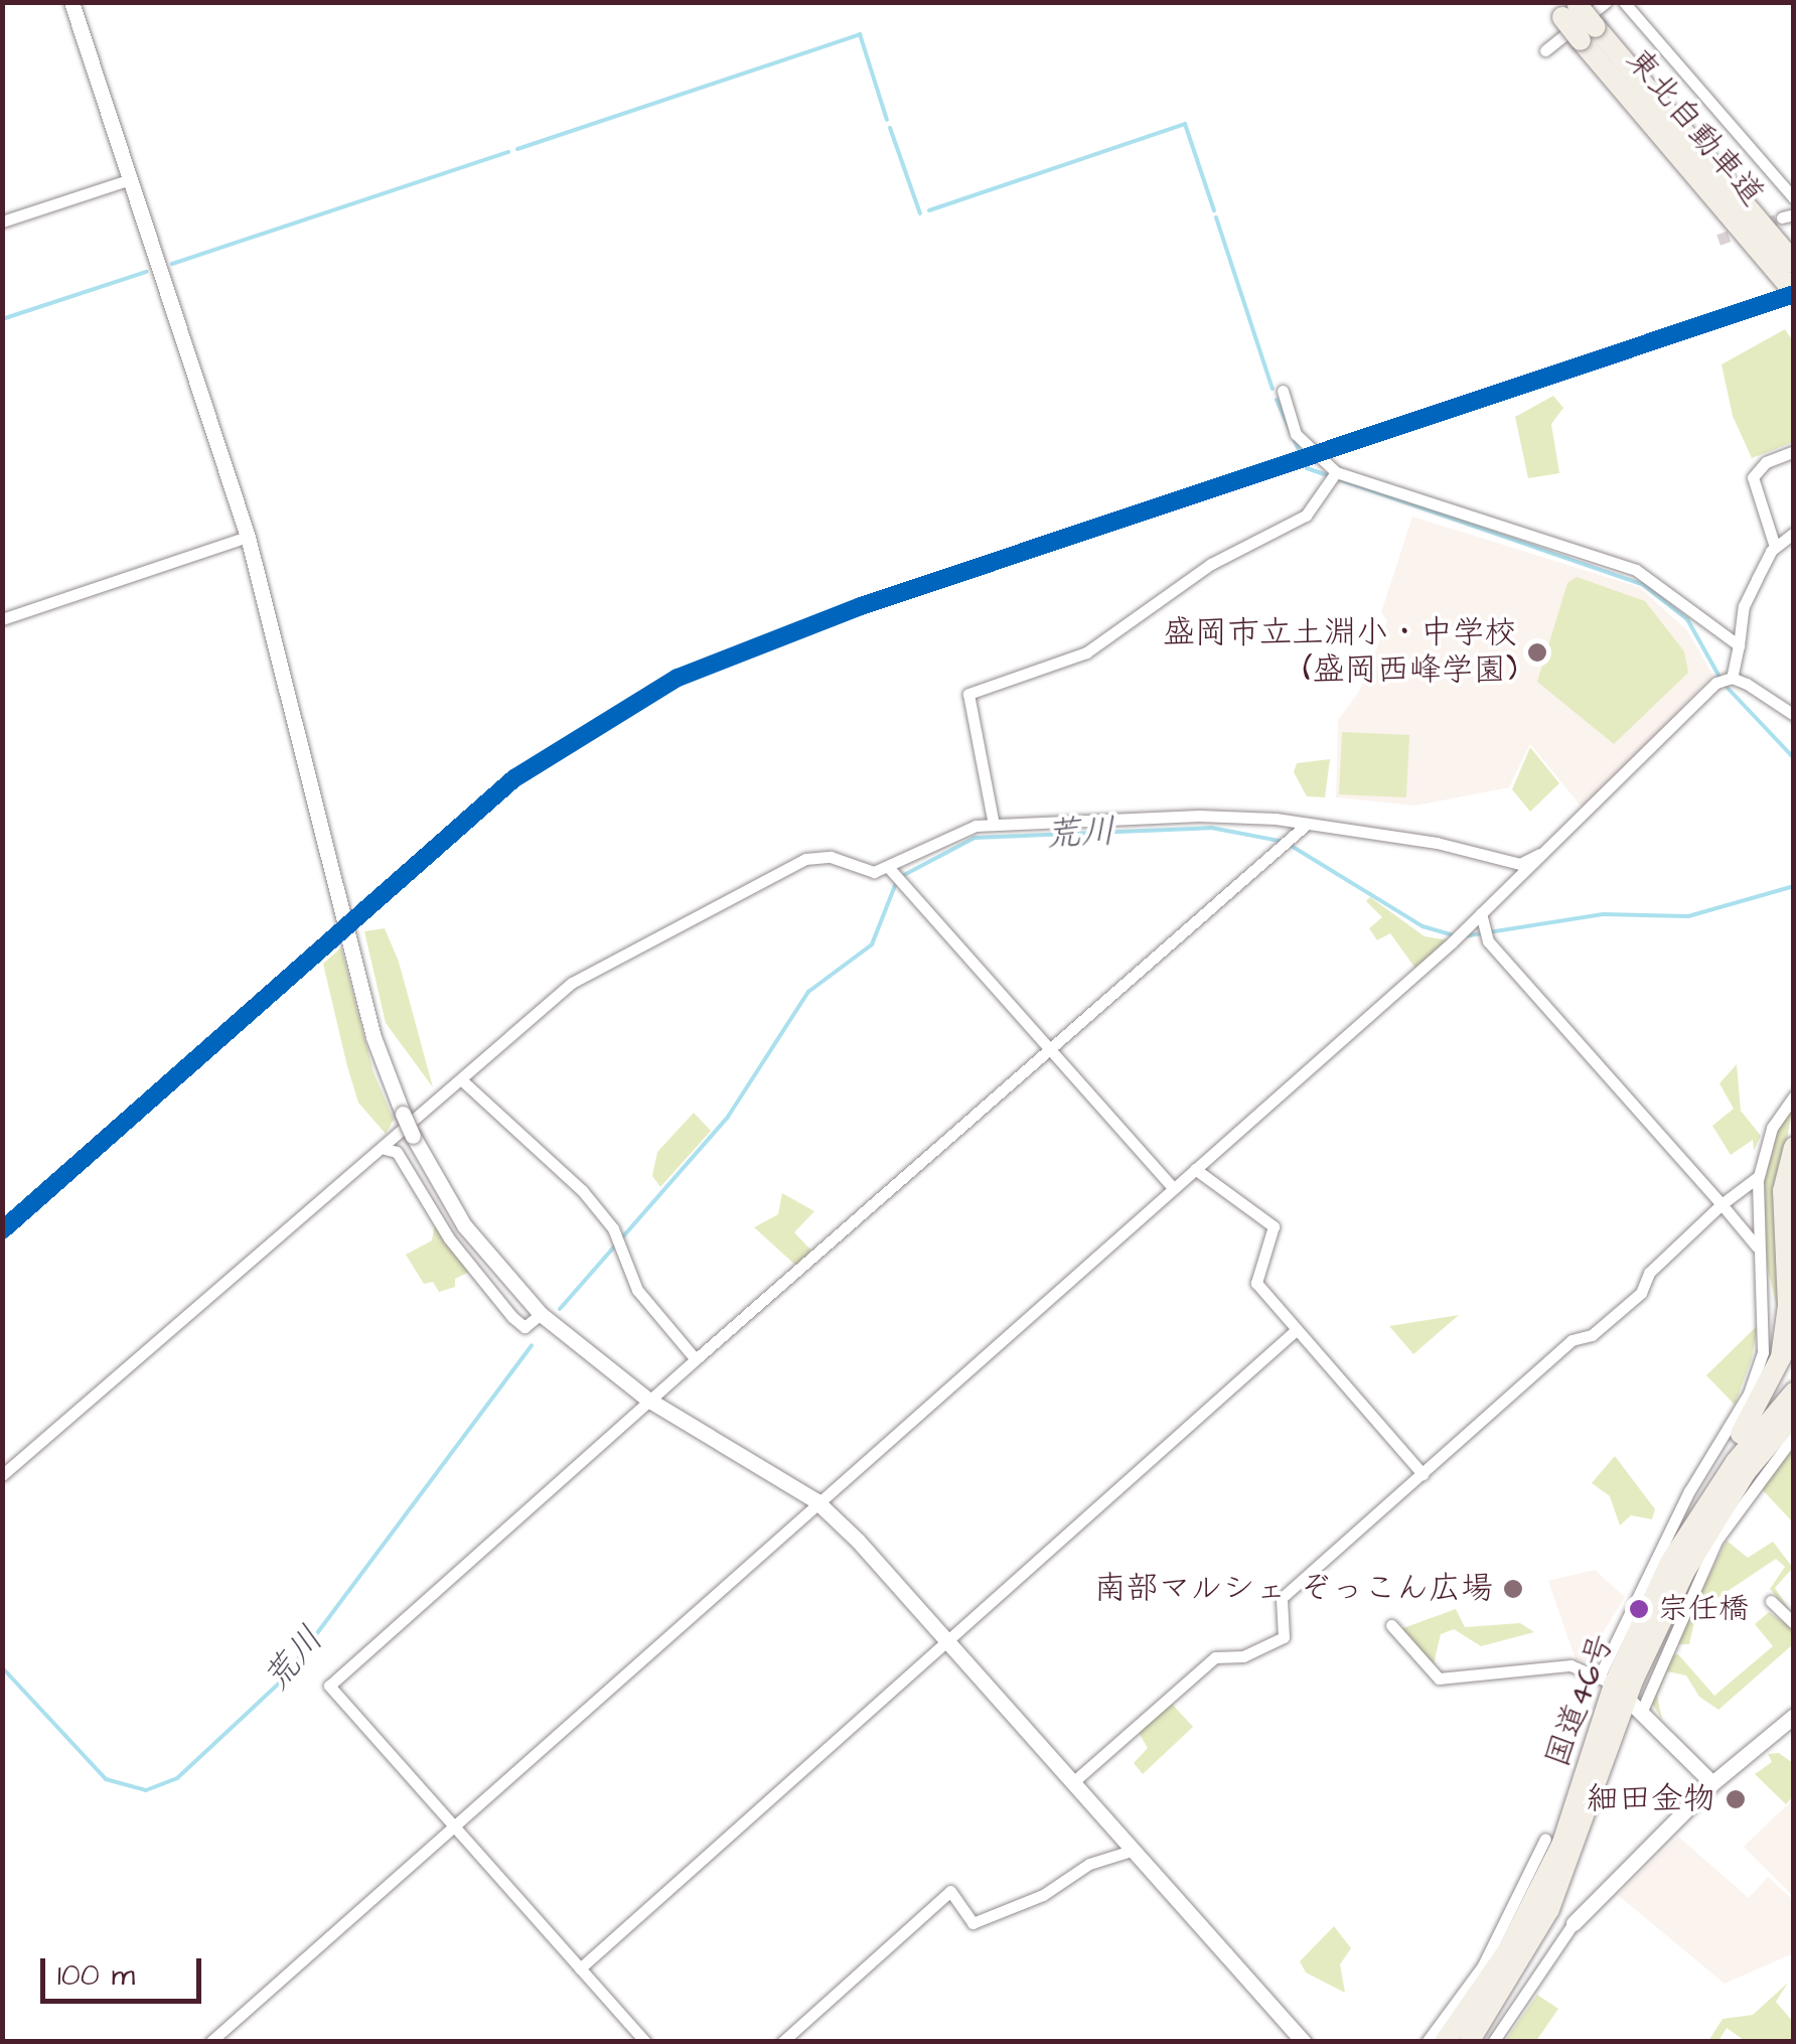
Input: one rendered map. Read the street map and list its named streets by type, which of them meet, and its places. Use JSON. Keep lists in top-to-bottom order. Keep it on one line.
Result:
{"streets":{"highway":["東北自動車道","国道46号"]},"water":["荒川"],"places":["盛岡市立土淵小・中学校 (盛岡西峰学園)","南部マルシェ ぞっこん広場","宗任橋","細田金物"],"scale_bar":"100 m"}
